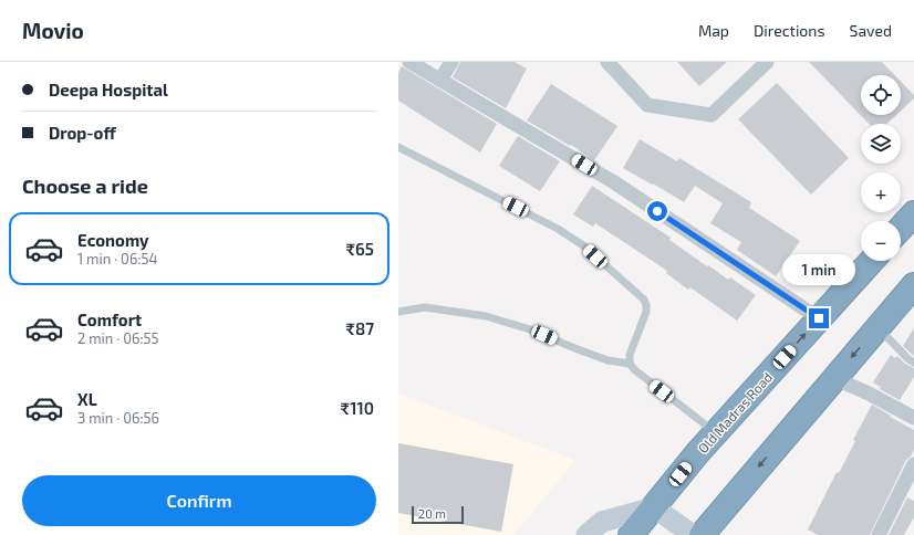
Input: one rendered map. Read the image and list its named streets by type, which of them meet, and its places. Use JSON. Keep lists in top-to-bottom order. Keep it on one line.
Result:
{"streets":{"highway":["Old Madras Road"]},"scale_bar":"20 m","page":{"header":"Movio","nav":["Map","Directions","Saved"],"banner":["Deepa Hospital","Drop-off"],"map_buttons":["+","−"],"heading":"Choose a ride","list":[{"name":"Economy","note":"1 min · 06:54","value":"₹65"},{"name":"Comfort","note":"2 min · 06:55","value":"₹87"},{"name":"XL","note":"3 min · 06:56","value":"₹110"}],"bubble":"1 min","buttons":"Confirm","scale":"20 m"}}
